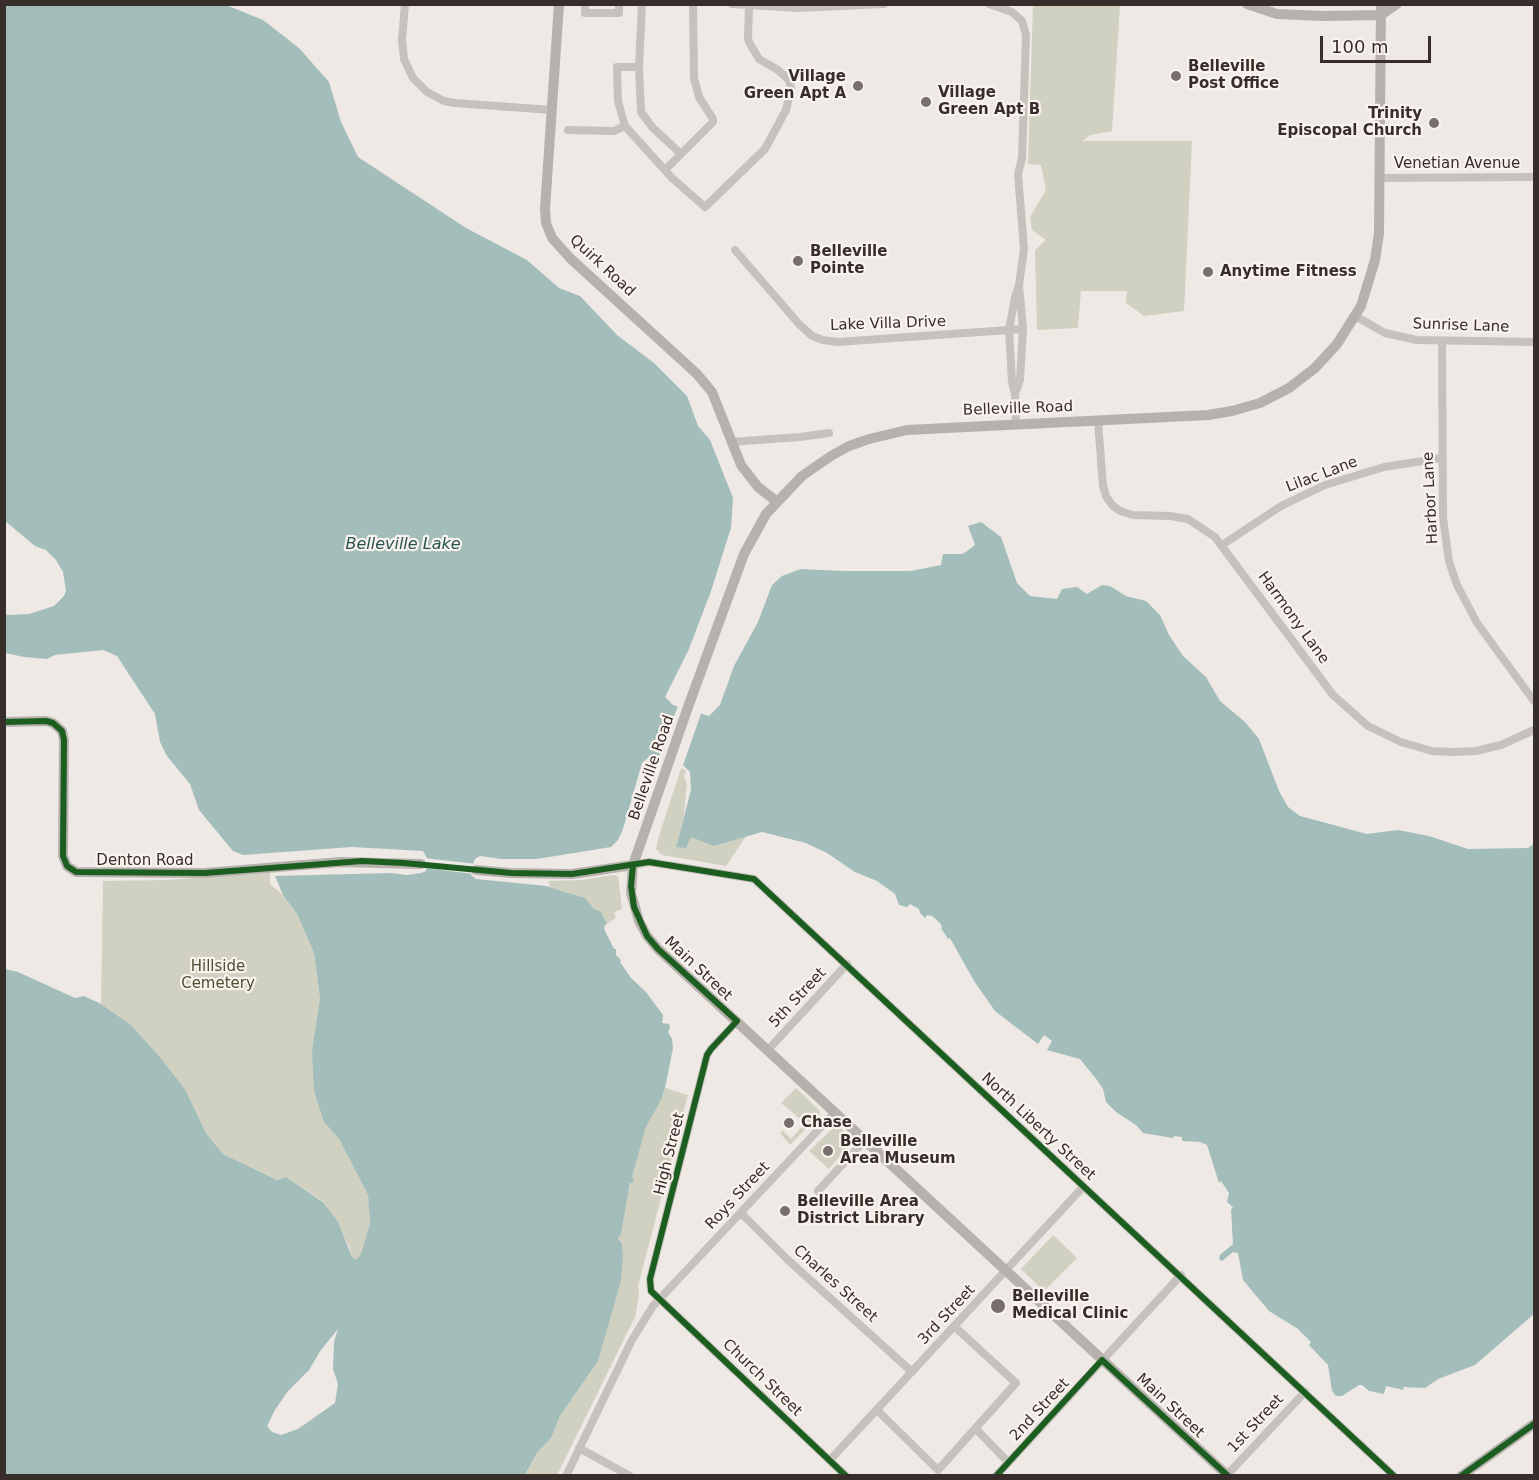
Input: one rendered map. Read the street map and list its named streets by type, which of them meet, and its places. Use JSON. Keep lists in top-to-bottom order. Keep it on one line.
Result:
{"streets":{"main road":["Quirk Road","Belleville Road","Denton Road","Main Street"],"street":["Venetian Avenue","Lake Villa Drive","Sunrise Lane","Lilac Lane","Harbor Lane","Harmony Lane","5th Street","North Liberty Street","High Street","Roys Street","Charles Street","3rd Street","Church Street","2nd Street","1st Street"]},"crossings":[["Venetian Avenue","Belleville Road"],["Quirk Road","Belleville Road"],["Sunrise Lane","Belleville Road"],["Sunrise Lane","Harbor Lane"],["Belleville Road","Harmony Lane"],["Belleville Road","Main Street"],["Belleville Road","North Liberty Street"],["Lilac Lane","Harbor Lane"],["Lilac Lane","Harmony Lane"],["Main Street","5th Street"],["Main Street","High Street"],["Main Street","Roys Street"],["Main Street","3rd Street"],["Main Street","2nd Street"],["Main Street","1st Street"],["5th Street","North Liberty Street"],["North Liberty Street","3rd Street"],["North Liberty Street","2nd Street"],["North Liberty Street","1st Street"],["High Street","Roys Street"],["High Street","Church Street"],["Roys Street","Charles Street"],["Roys Street","Church Street"],["Charles Street","3rd Street"],["3rd Street","Church Street"]],"water":["Belleville Lake"],"parks":["Hillside Cemetery"],"places":["Belleville Post Office","Village Green Apt A","Village Green Apt B","Trinity Episcopal Church","Belleville Pointe","Anytime Fitness","Chase","Belleville Area Museum","Belleville Area District Library","Belleville Medical Clinic"],"scale_bar":"100 m"}
